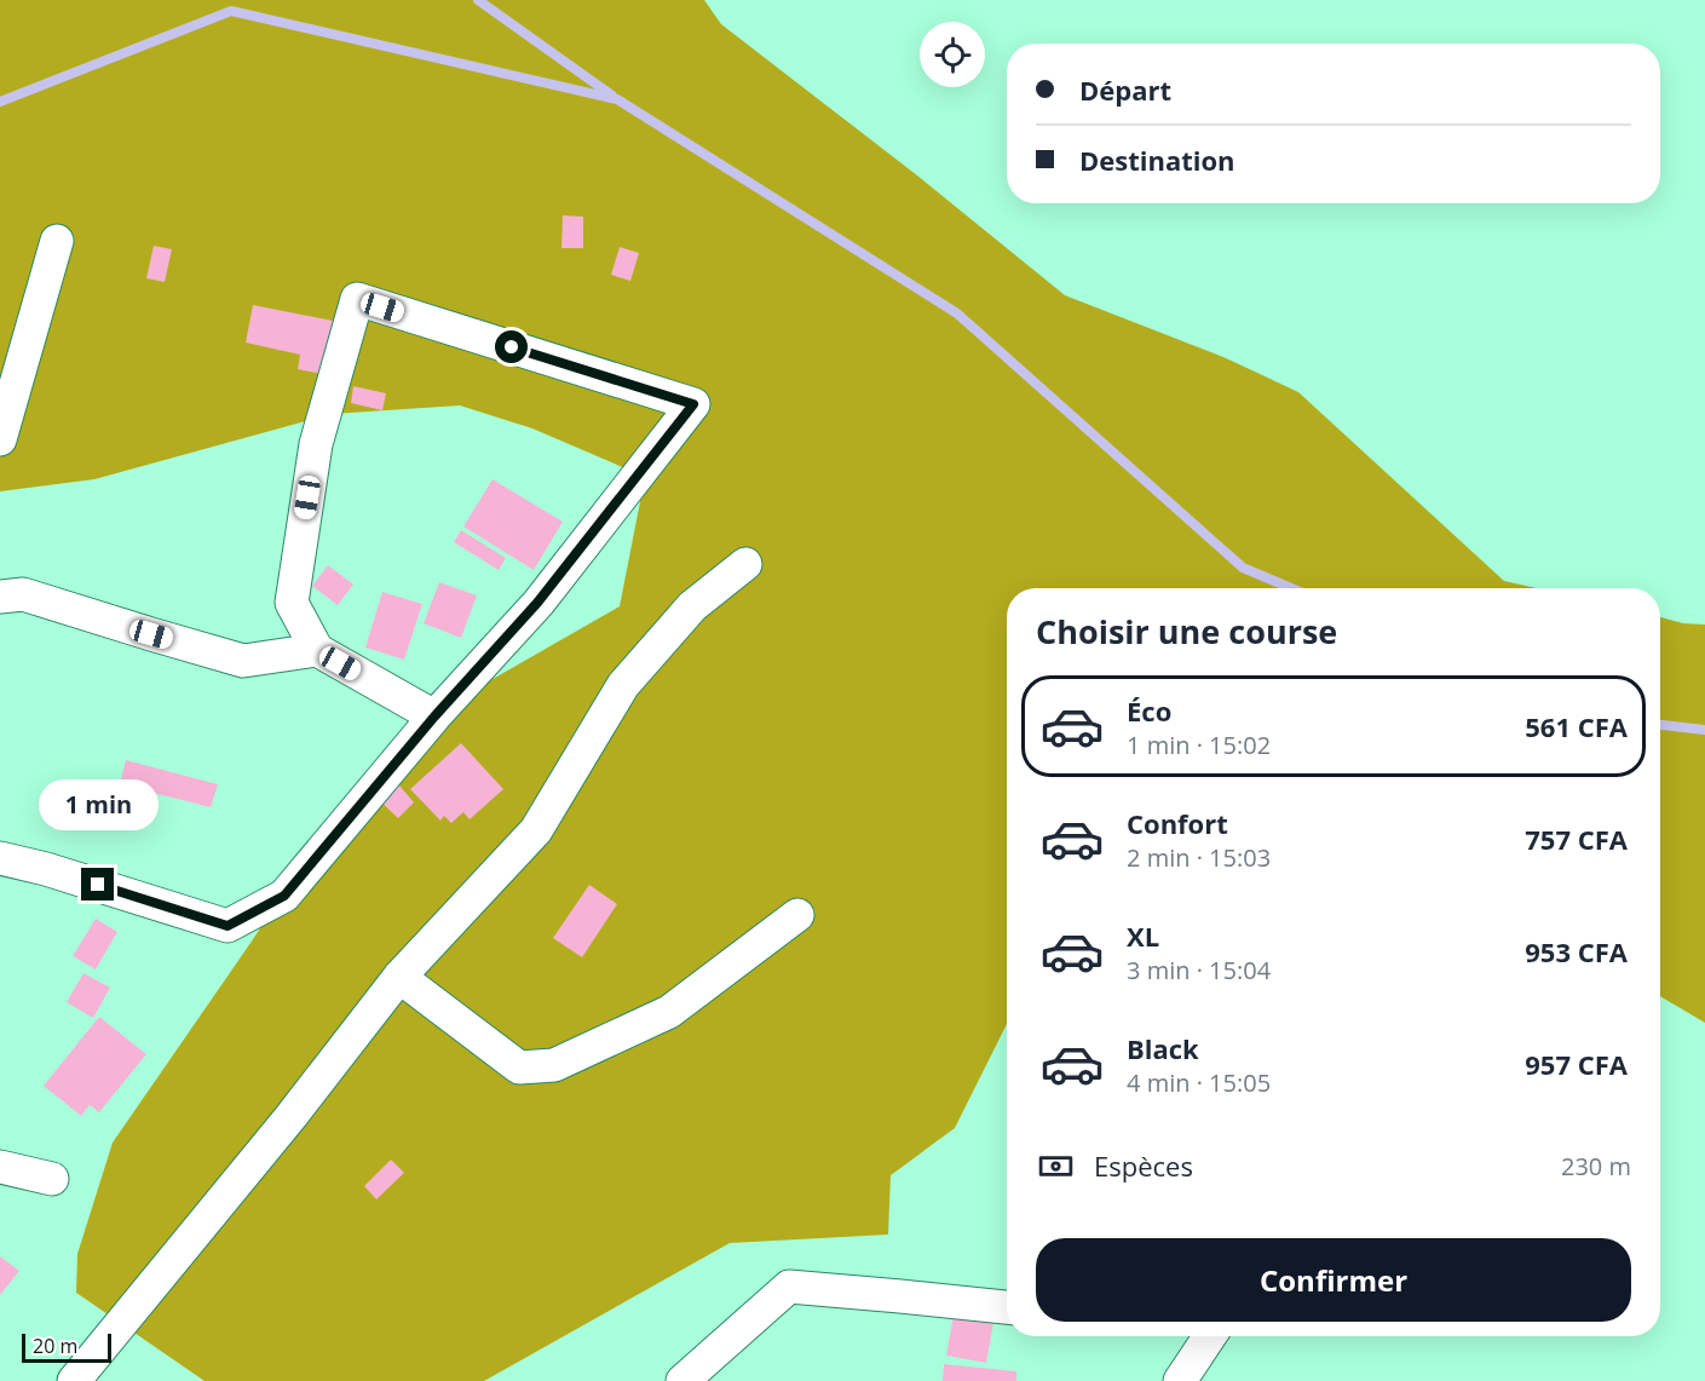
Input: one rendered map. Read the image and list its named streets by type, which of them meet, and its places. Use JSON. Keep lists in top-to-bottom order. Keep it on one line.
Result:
{"scale_bar":"20 m","page":{"banner":["Départ","Destination"],"heading":"Choisir une course","list":[{"name":"Éco","note":"1 min · 15:02","value":"561 CFA"},{"name":"Confort","note":"2 min · 15:03","value":"757 CFA"},{"name":"XL","note":"3 min · 15:04","value":"953 CFA"},{"name":"Black","note":"4 min · 15:05","value":"957 CFA"}],"bubble":"1 min","pay":["Espèces","230 m"],"buttons":"Confirmer","scale":"20 m"}}
